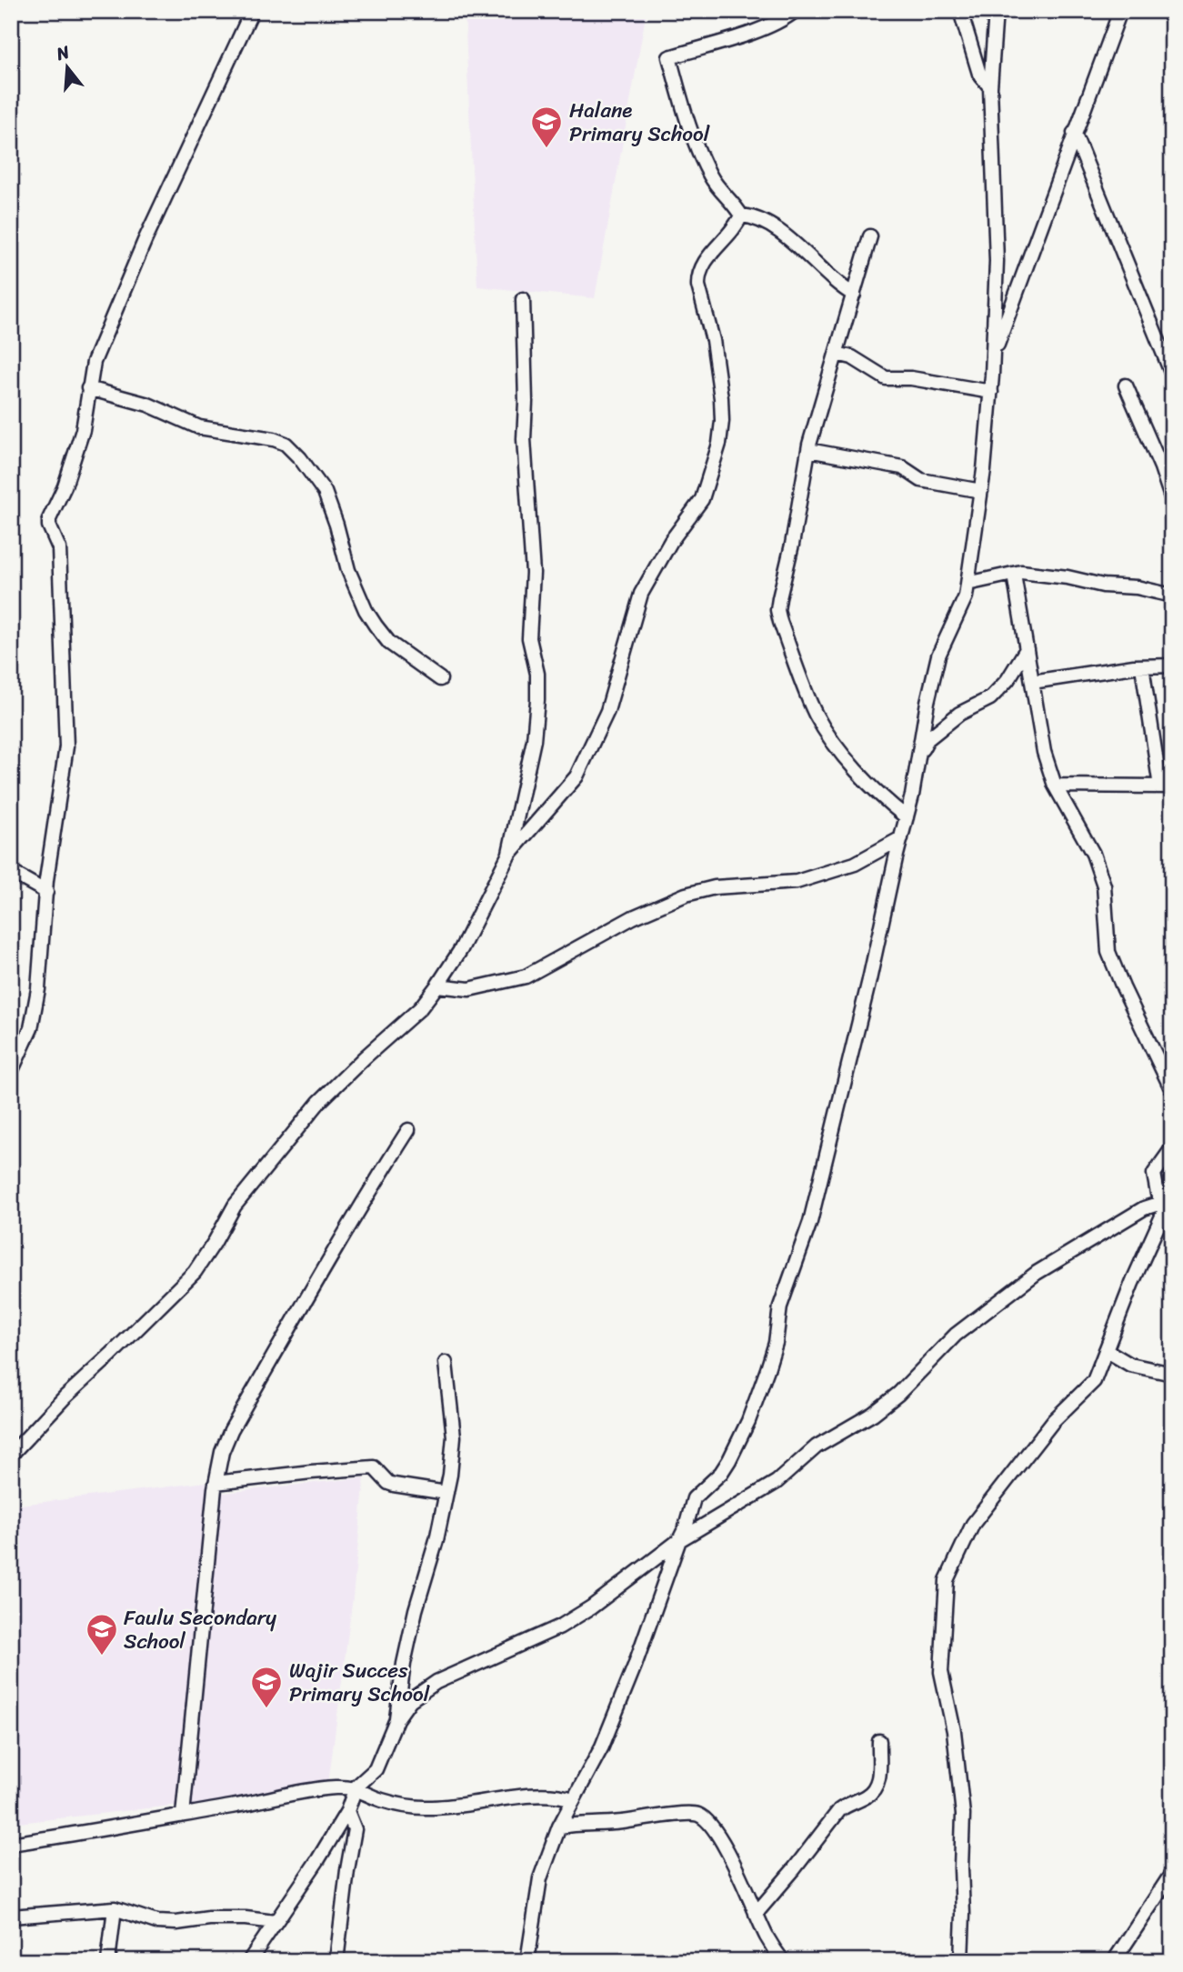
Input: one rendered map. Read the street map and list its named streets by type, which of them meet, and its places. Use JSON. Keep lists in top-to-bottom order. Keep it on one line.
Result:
{"places":{"school or university":["Halane Primary School","Faulu Secondary School","Wajir Succes Primary School"]},"north":"top"}
